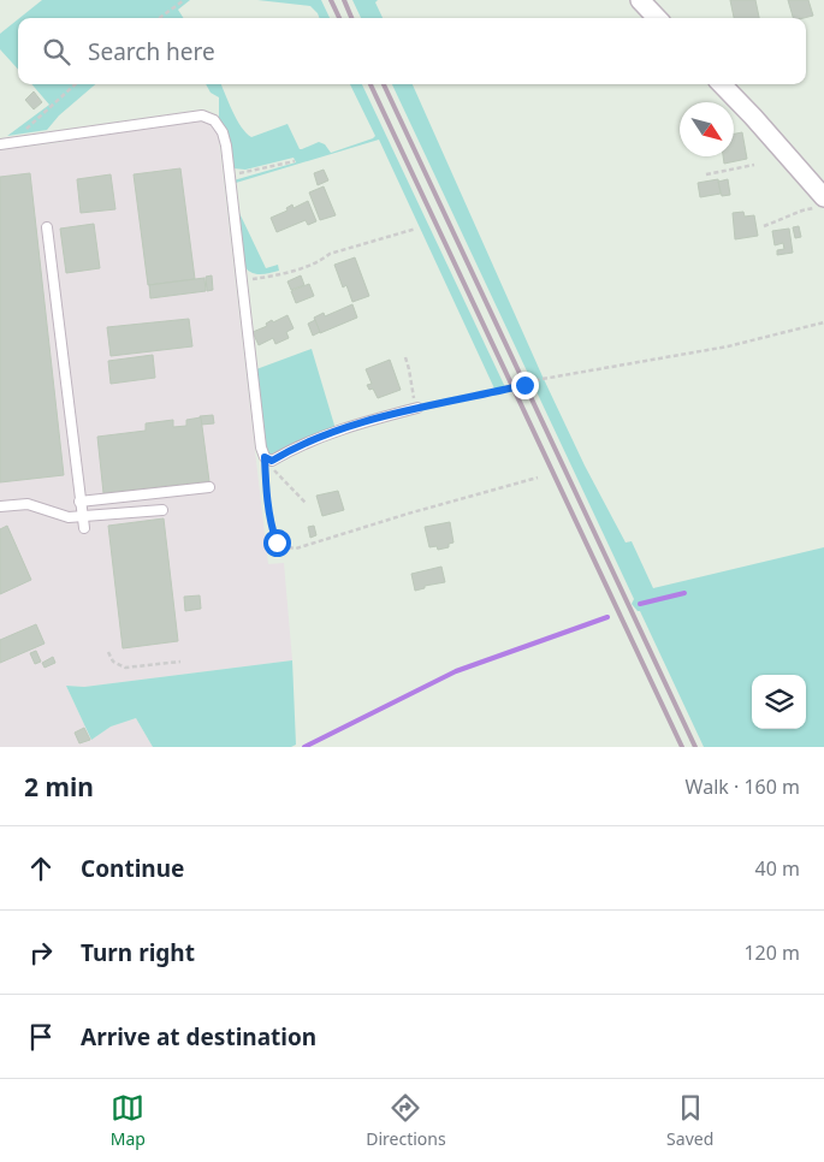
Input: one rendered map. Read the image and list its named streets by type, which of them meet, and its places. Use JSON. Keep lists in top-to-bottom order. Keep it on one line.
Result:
{"north":"bottom right","page":{"search":"Search here","heading":["2 min","Walk · 160 m"],"list":[["Continue","40 m"],["Turn right","120 m"],"Arrive at destination"],"nav":["Map","Directions","Saved"]}}
